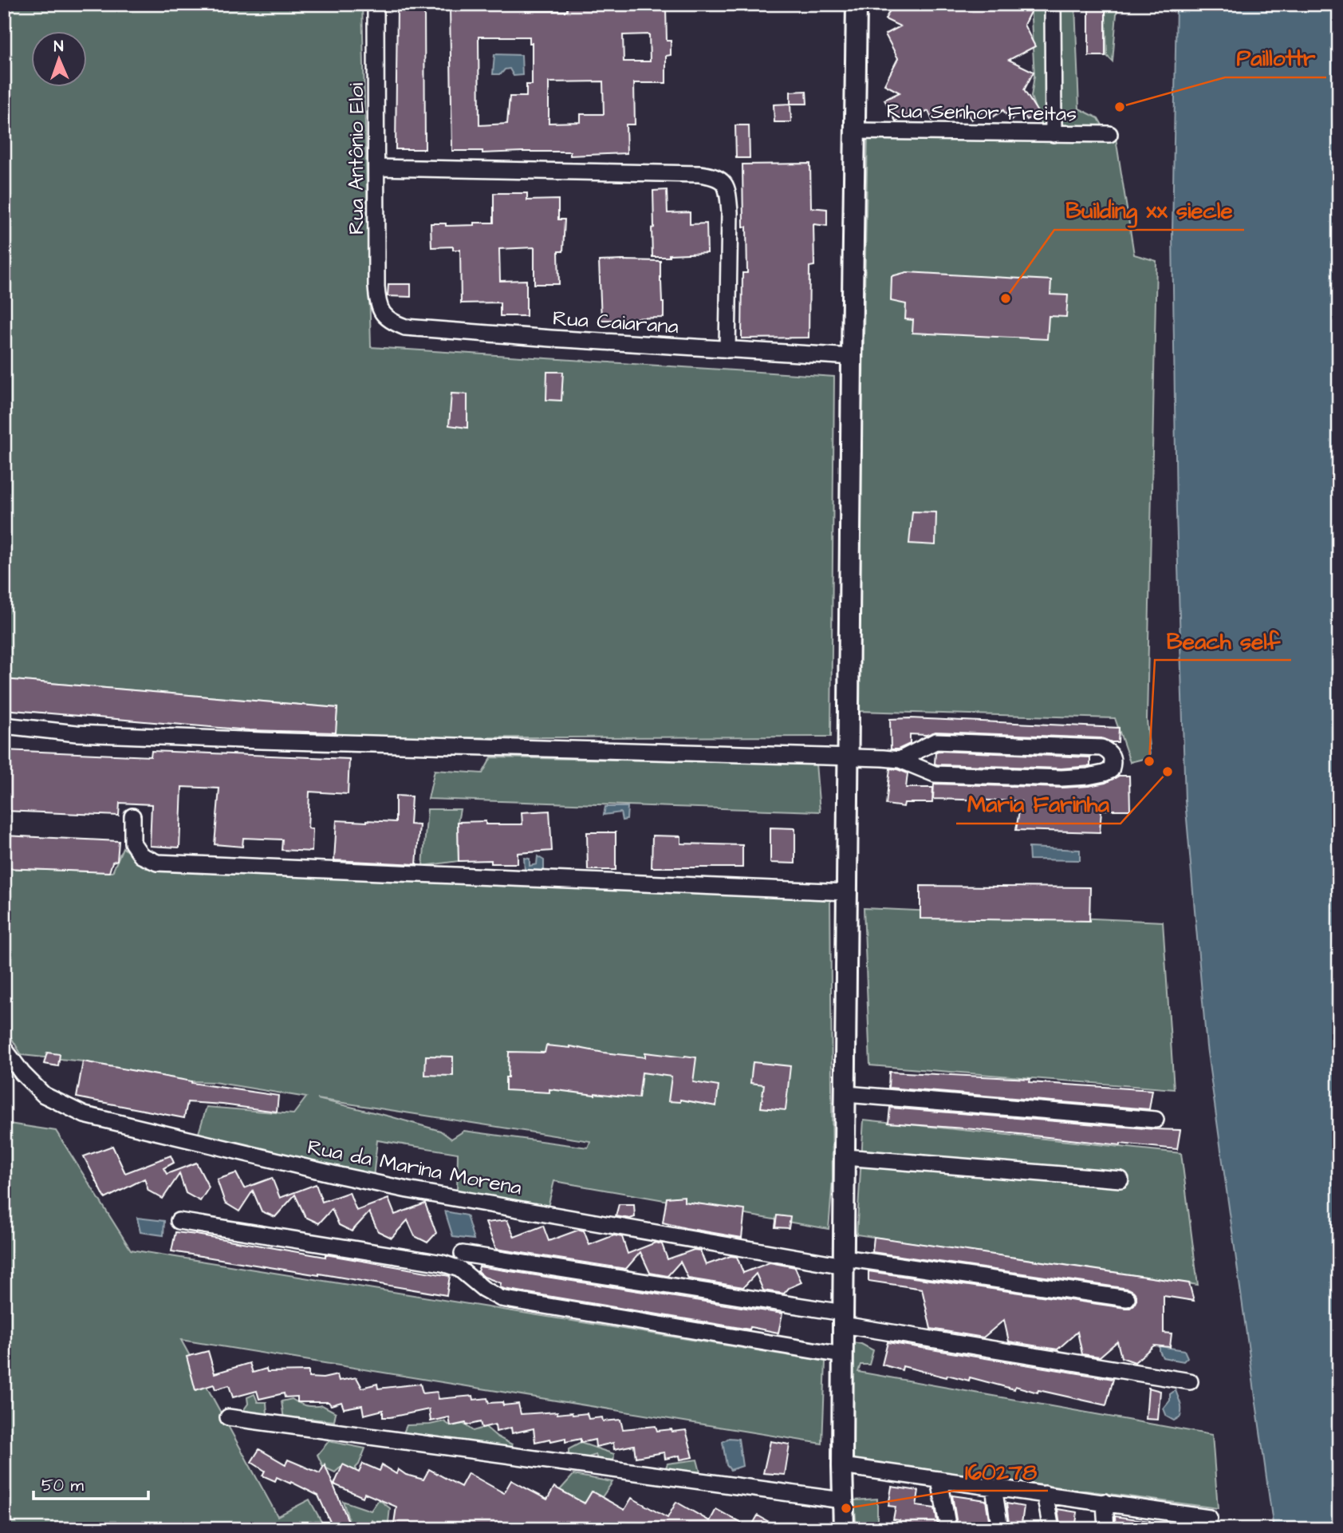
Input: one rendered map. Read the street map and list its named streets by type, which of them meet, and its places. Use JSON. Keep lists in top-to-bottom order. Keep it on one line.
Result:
{"streets":{"street":["Rua Senhor Freitas","Rua Antônio Eloi","Rua Caiarana","Rua da Marina Morena"]},"crossings":[["Rua Antônio Eloi","Rua Caiarana"]],"places":["Paillottr","Building xx siecle","Beach self","Maria Farinha","160278"],"scale_bar":"50 m","north":"top"}
